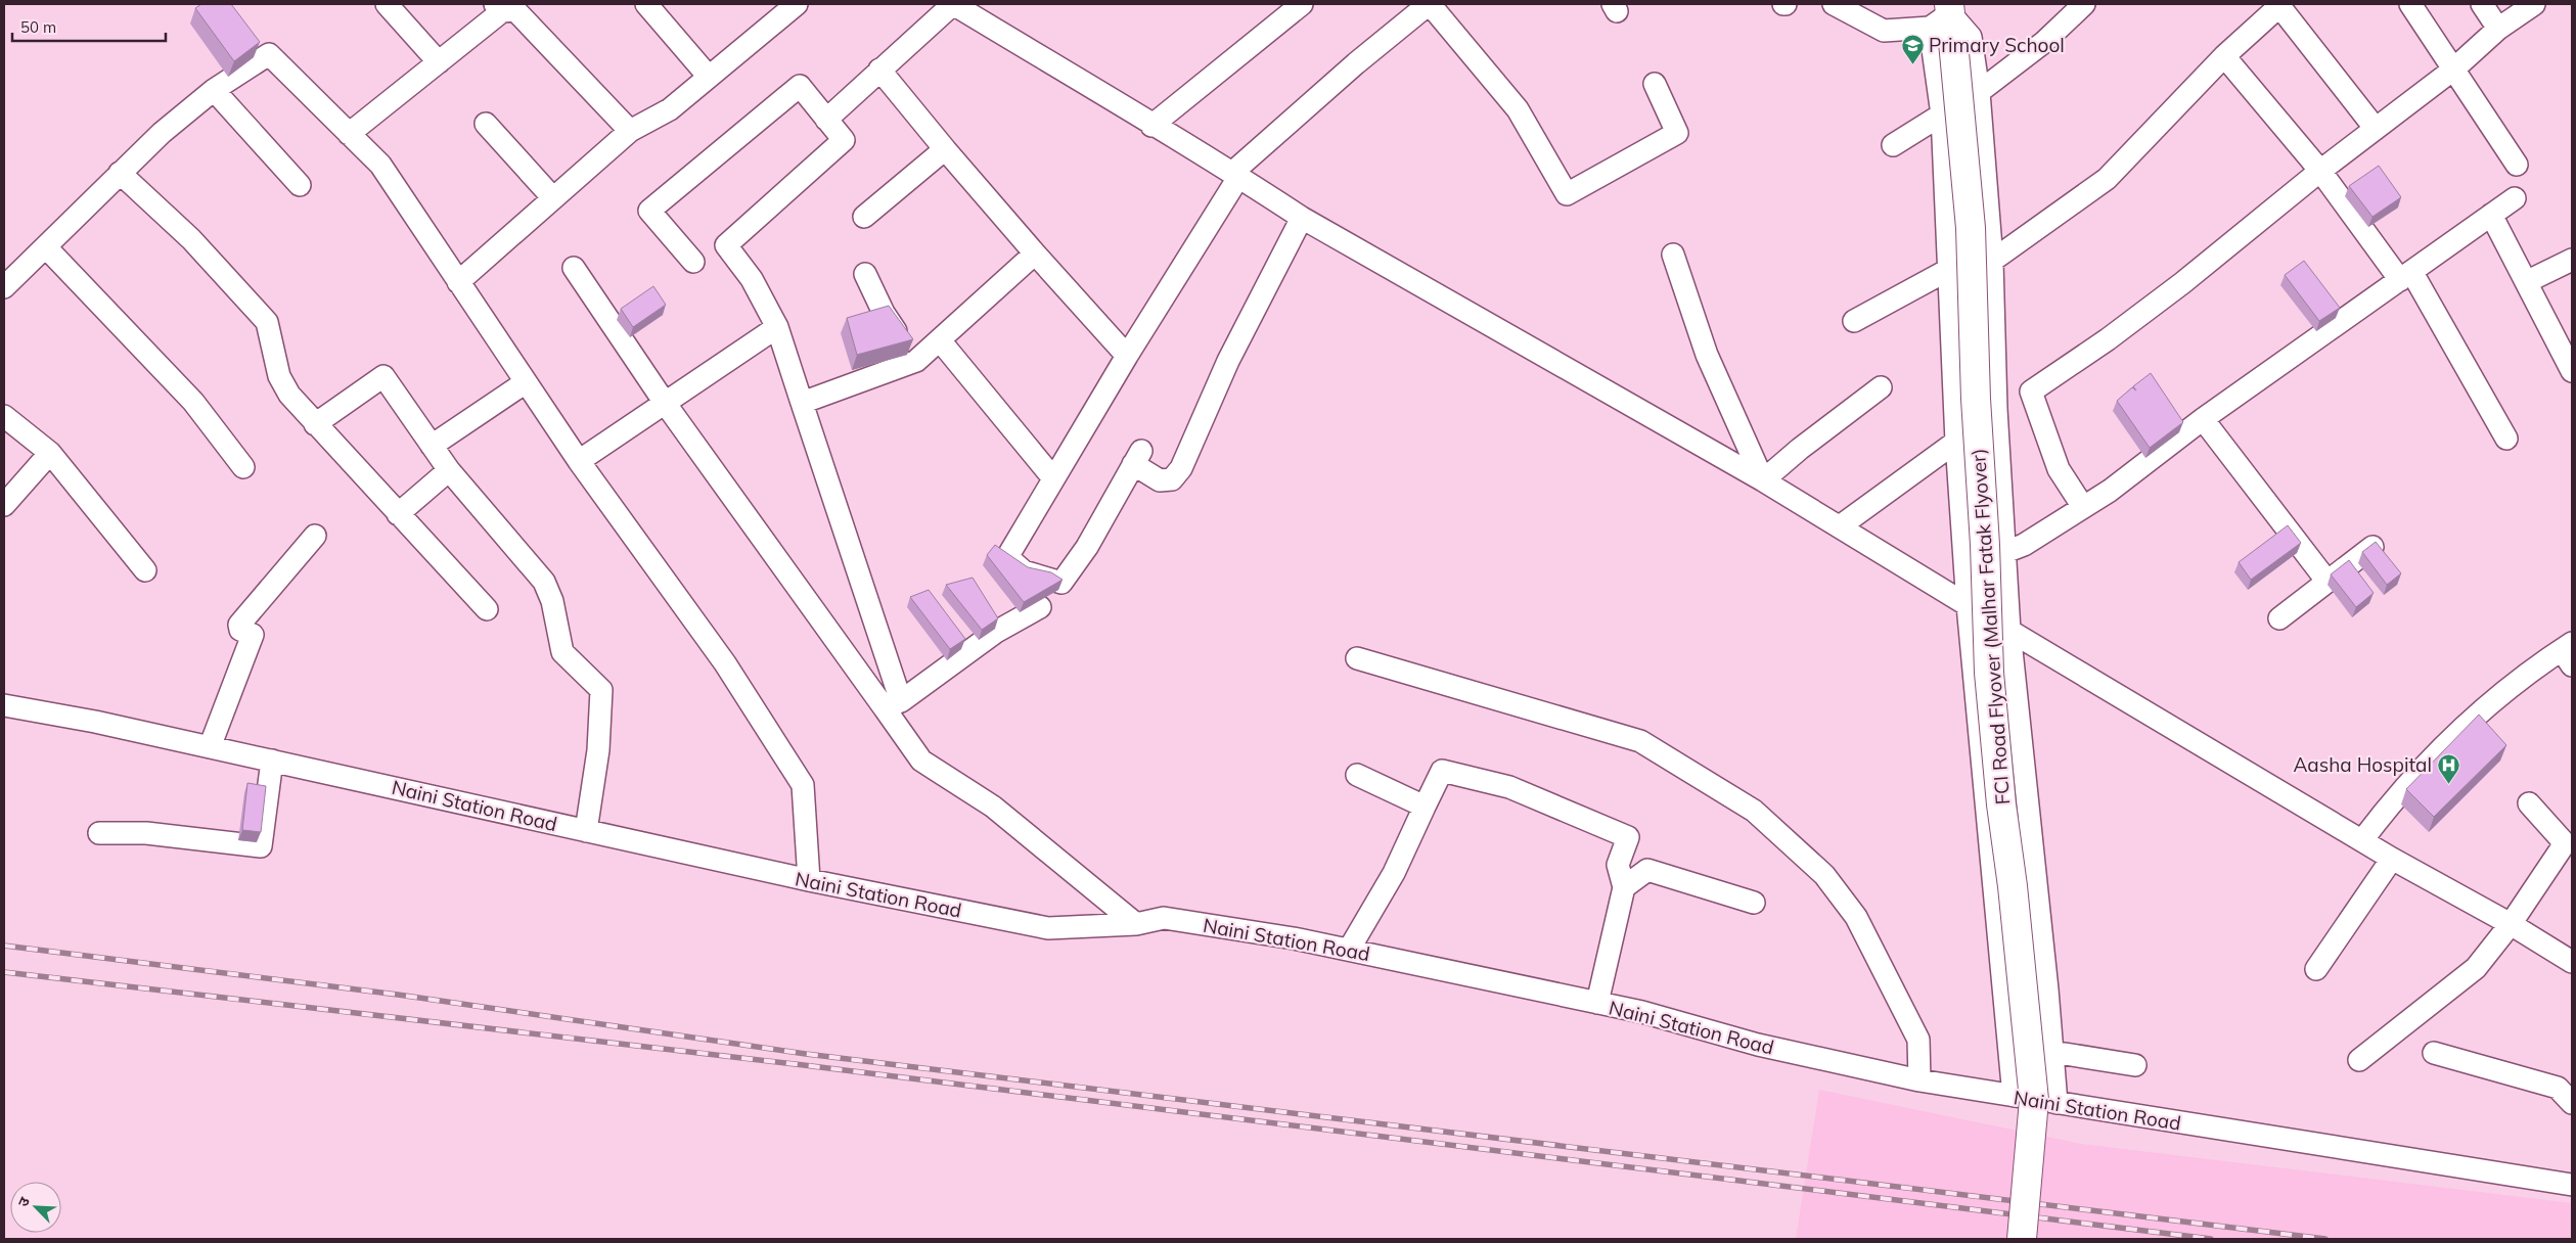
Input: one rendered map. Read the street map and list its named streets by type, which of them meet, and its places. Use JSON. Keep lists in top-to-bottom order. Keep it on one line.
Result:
{"streets":{"main road":["FCI Road Flyover (Malhar Fatak Flyover)"],"street":["Naini Station Road"]},"places":{"school or university":["Primary School"],"hospital":["Aasha Hospital"]},"scale_bar":"50 m","north":"top left"}
